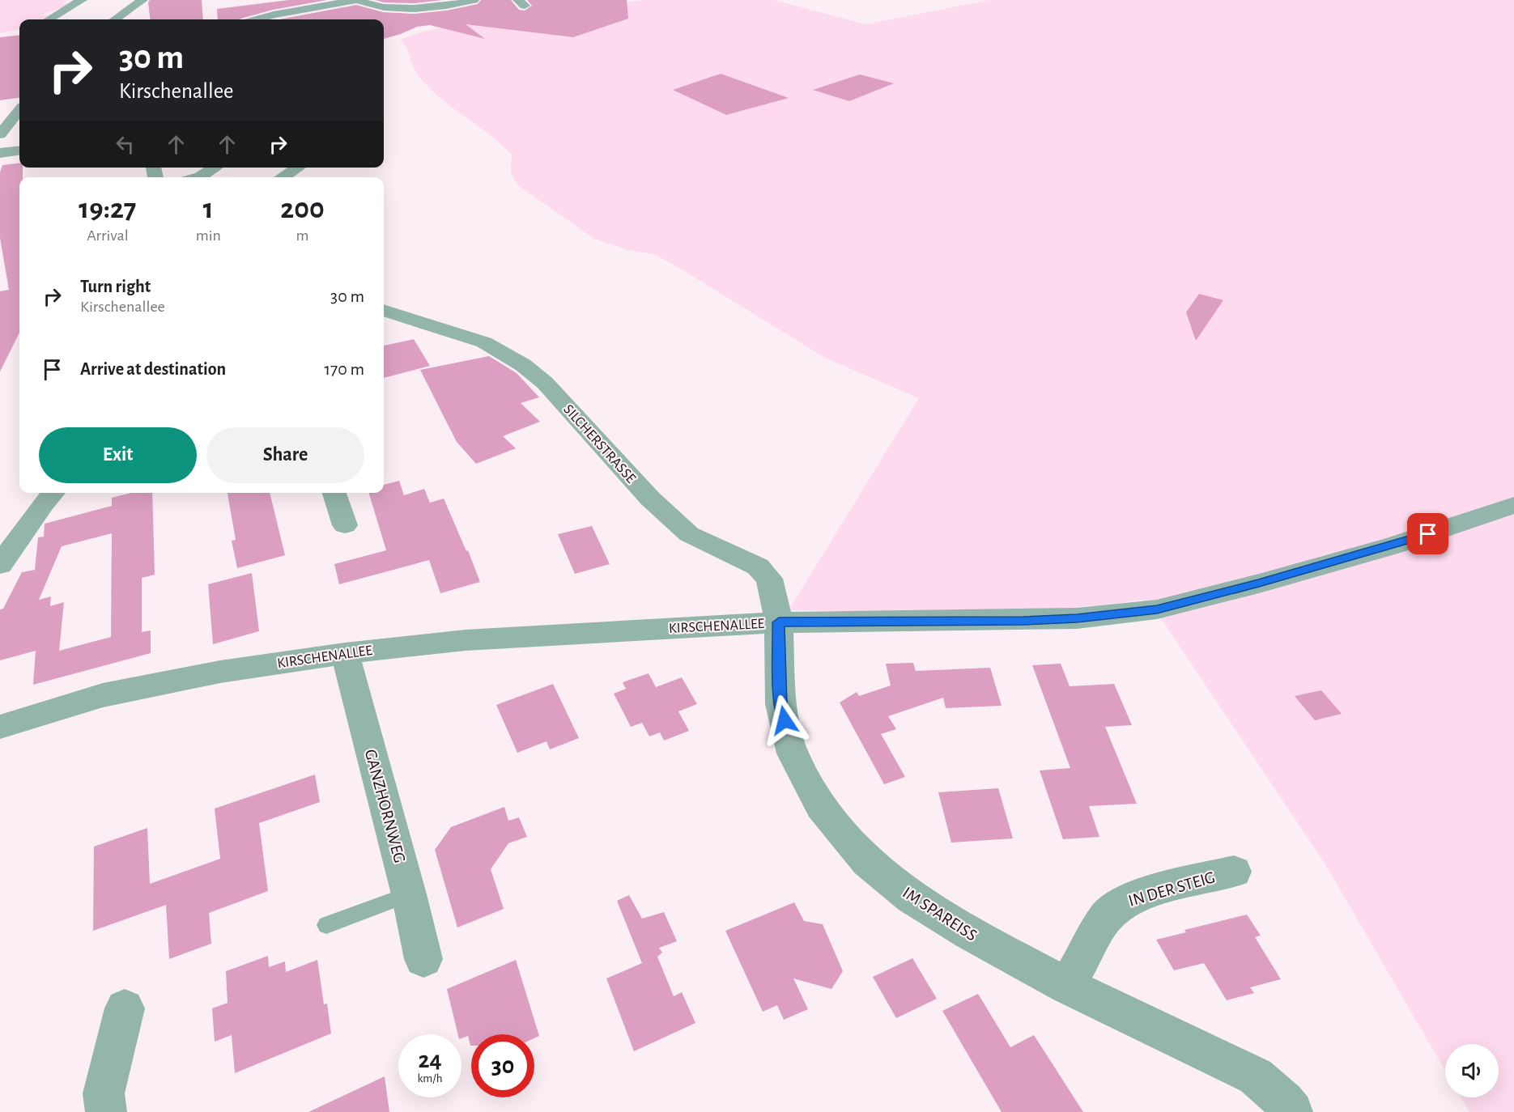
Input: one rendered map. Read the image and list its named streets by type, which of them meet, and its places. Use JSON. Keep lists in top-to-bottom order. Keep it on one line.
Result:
{"streets":{"street":["SILCHERSTRASSE","KIRSCHENALLEE","GANZHORNWEG","IN DER STEIG","IM SPAREISS"]},"crossings":[["SILCHERSTRASSE","KIRSCHENALLEE"],["SILCHERSTRASSE","IM SPAREISS"],["KIRSCHENALLEE","GANZHORNWEG"],["KIRSCHENALLEE","IM SPAREISS"],["IN DER STEIG","IM SPAREISS"]],"page":{"turn":["30 m","Kirschenallee"],"eta":["19:27","Arrival","1","min","200","m"],"list":[{"name":"Turn right","note":"Kirschenallee","value":"30 m"},{"name":"Arrive at destination","value":"170 m"}],"buttons":["Exit","Share"],"speed":"24 km/h","limit":"30"}}
